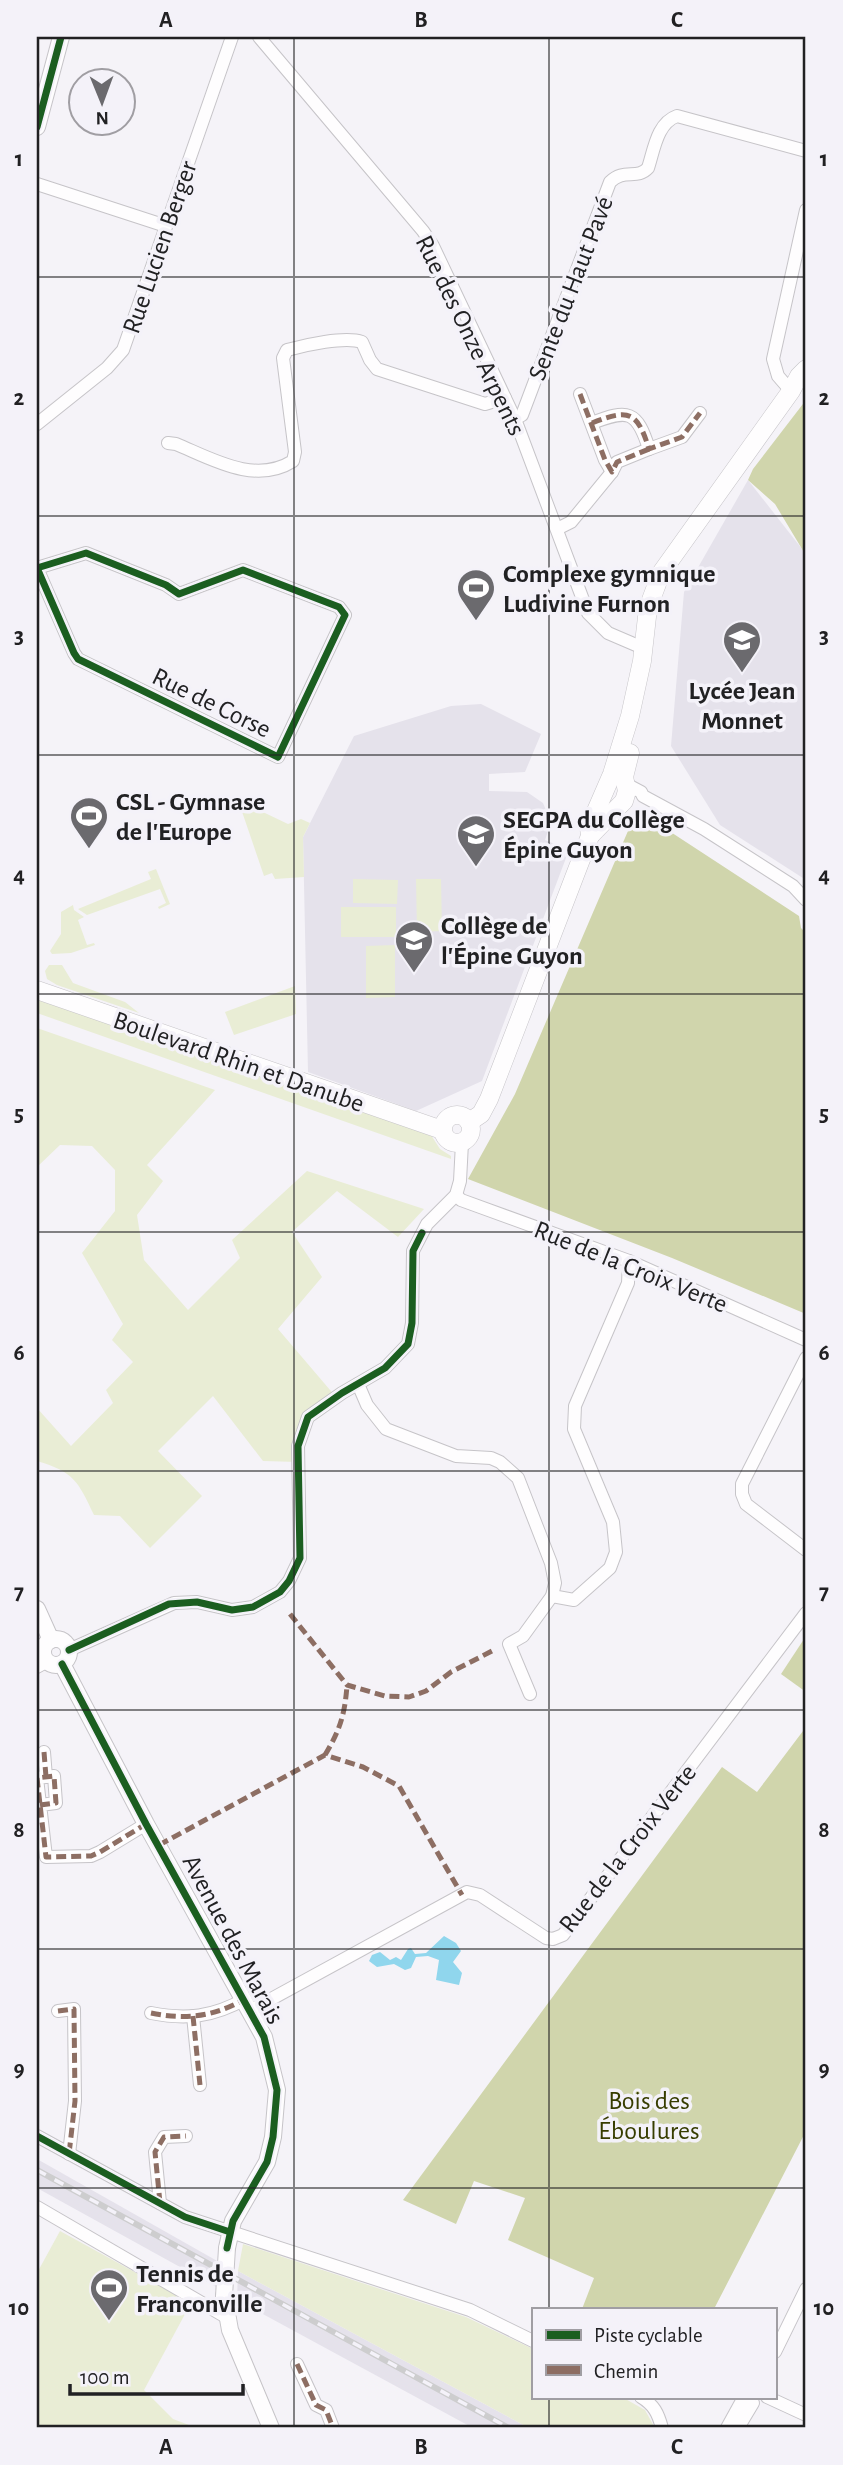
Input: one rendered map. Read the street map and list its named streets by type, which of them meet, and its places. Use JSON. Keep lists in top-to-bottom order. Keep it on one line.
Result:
{"streets":{"main road":["Boulevard Rhin et Danube"],"street":["Rue Lucien Berger","Sente du Haut Pavé","Rue des Onze Arpents","Rue de Corse","Rue de la Croix Verte","Avenue des Marais"]},"crossings":[["Sente du Haut Pavé","Rue des Onze Arpents"],["Rue de la Croix Verte","Avenue des Marais"]],"parks":["Bois des Éboulures"],"places":{"sports":["Complexe gymnique Ludivine Furnon","CSL - Gymnase de l'Europe","Tennis de Franconville"],"school or university":["Lycée Jean Monnet","SEGPA du Collège Épine Guyon","Collège de l'Épine Guyon"]},"legend":["Piste cyclable","Chemin"],"scale_bar":"100 m","north":"bottom","grid":{"columns":["A","B","C"],"rows":["1","2","3","4","5","6","7","8","9","10"]}}
